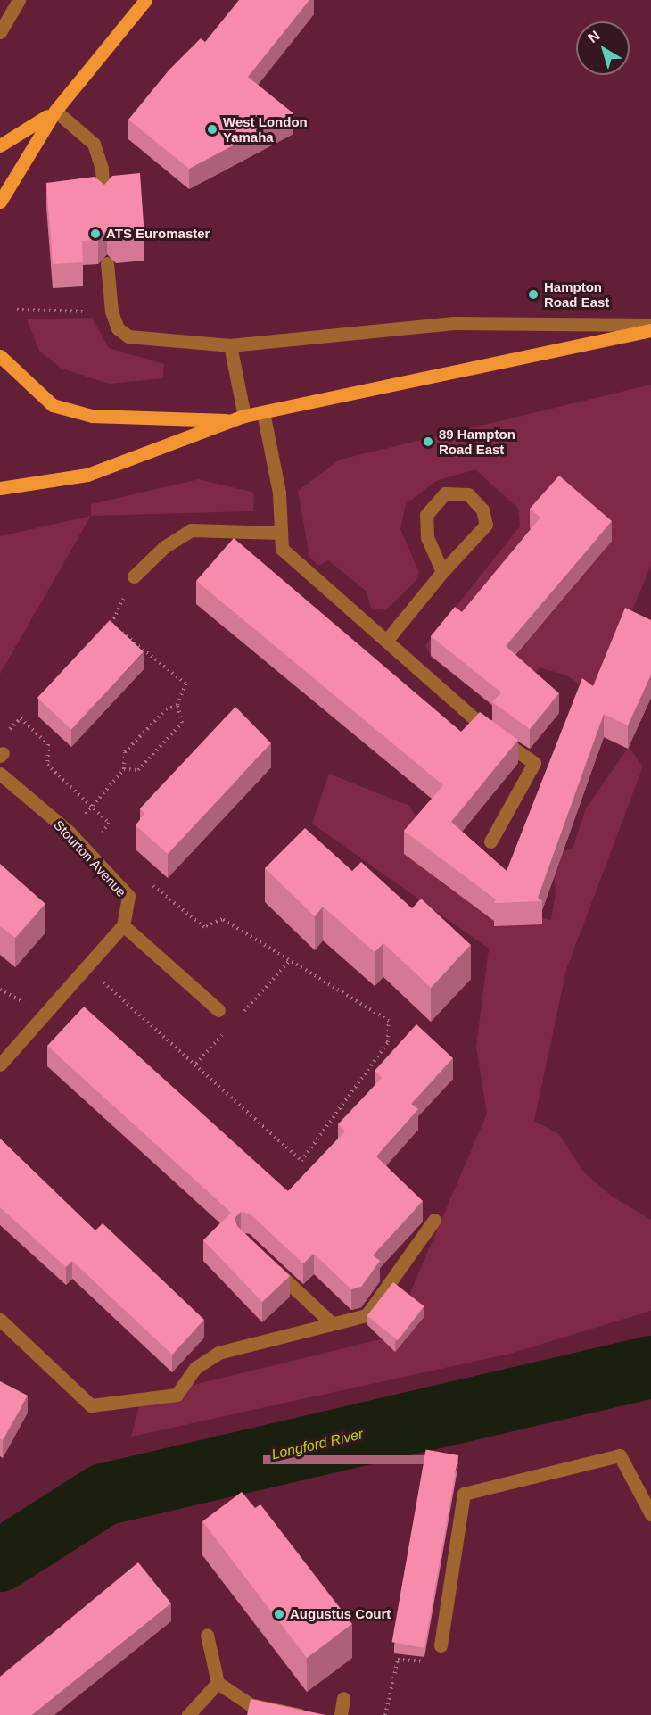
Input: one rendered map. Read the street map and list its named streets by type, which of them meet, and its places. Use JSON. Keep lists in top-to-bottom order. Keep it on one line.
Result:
{"streets":{"street":["Stourton Avenue"]},"water":["Longford River"],"places":["West London Yamaha","ATS Euromaster","Hampton Road East","89 Hampton Road East","Augustus Court"],"north":"top left"}
